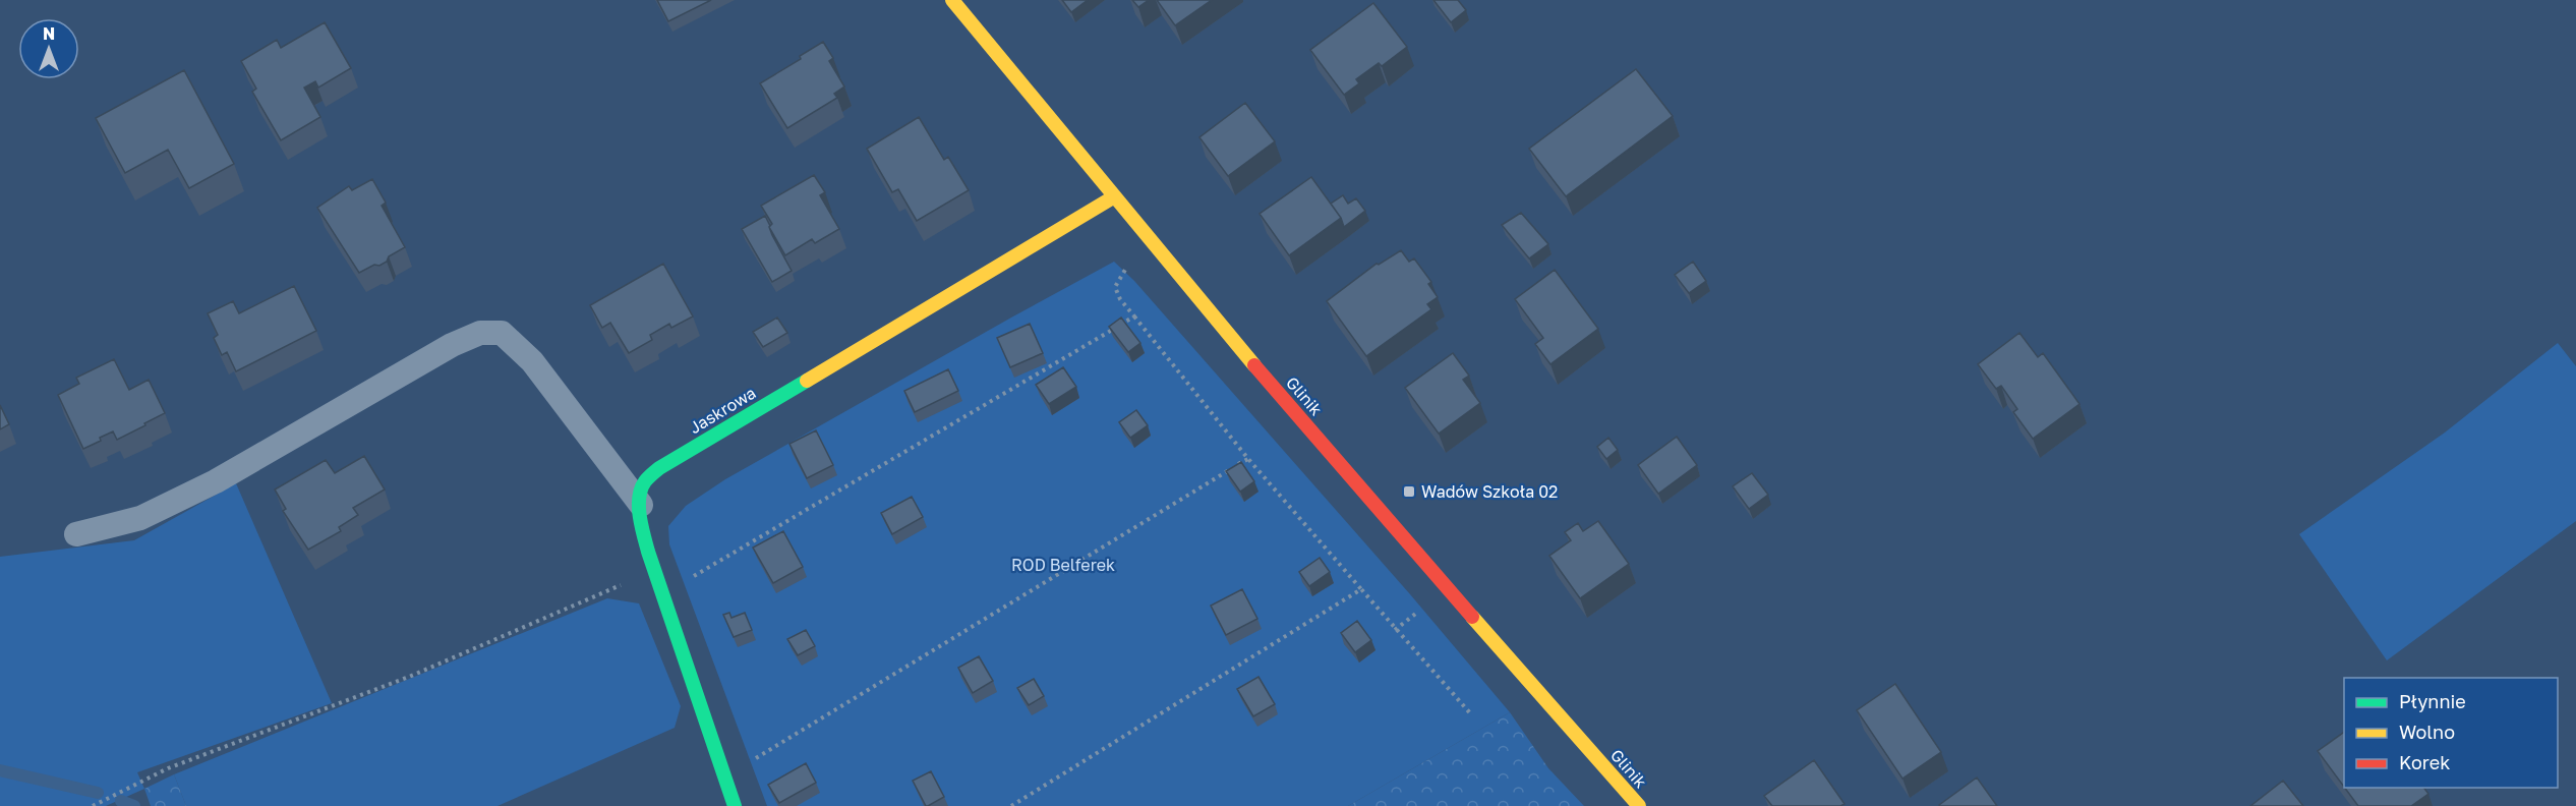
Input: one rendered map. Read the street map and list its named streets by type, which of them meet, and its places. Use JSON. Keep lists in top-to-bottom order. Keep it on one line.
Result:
{"streets":{"street":["Glinik","Jaskrowa"]},"crossings":[["Glinik","Jaskrowa"]],"parks":["ROD Belferek"],"places":{"transit":["Wadów Szkoła 02"]},"legend":["Płynnie","Wolno","Korek"],"north":"top"}
